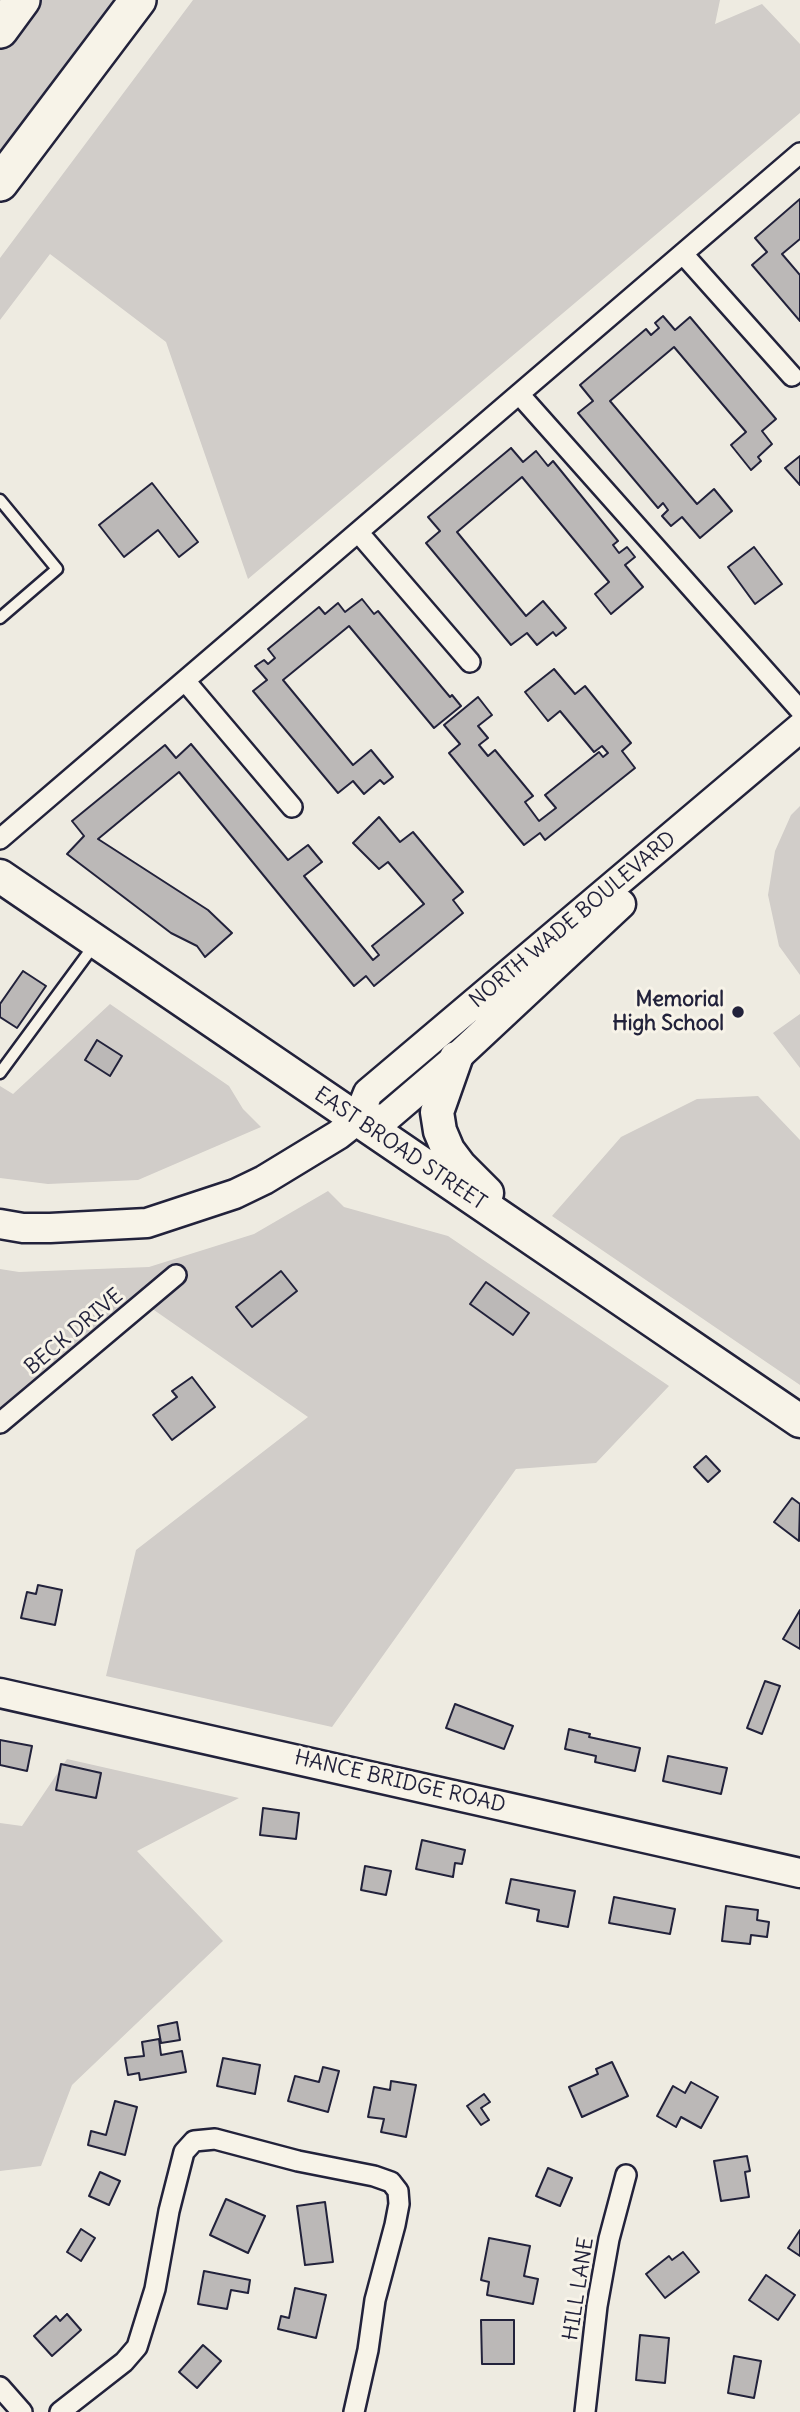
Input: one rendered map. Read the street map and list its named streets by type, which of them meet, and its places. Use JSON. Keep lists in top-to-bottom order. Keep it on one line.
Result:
{"streets":{"main road":["NORTH WADE BOULEVARD","EAST BROAD STREET","HANCE BRIDGE ROAD"],"street":["BECK DRIVE","HILL LANE"]},"crossings":[["NORTH WADE BOULEVARD","EAST BROAD STREET"]],"places":["Memorial High School"]}
